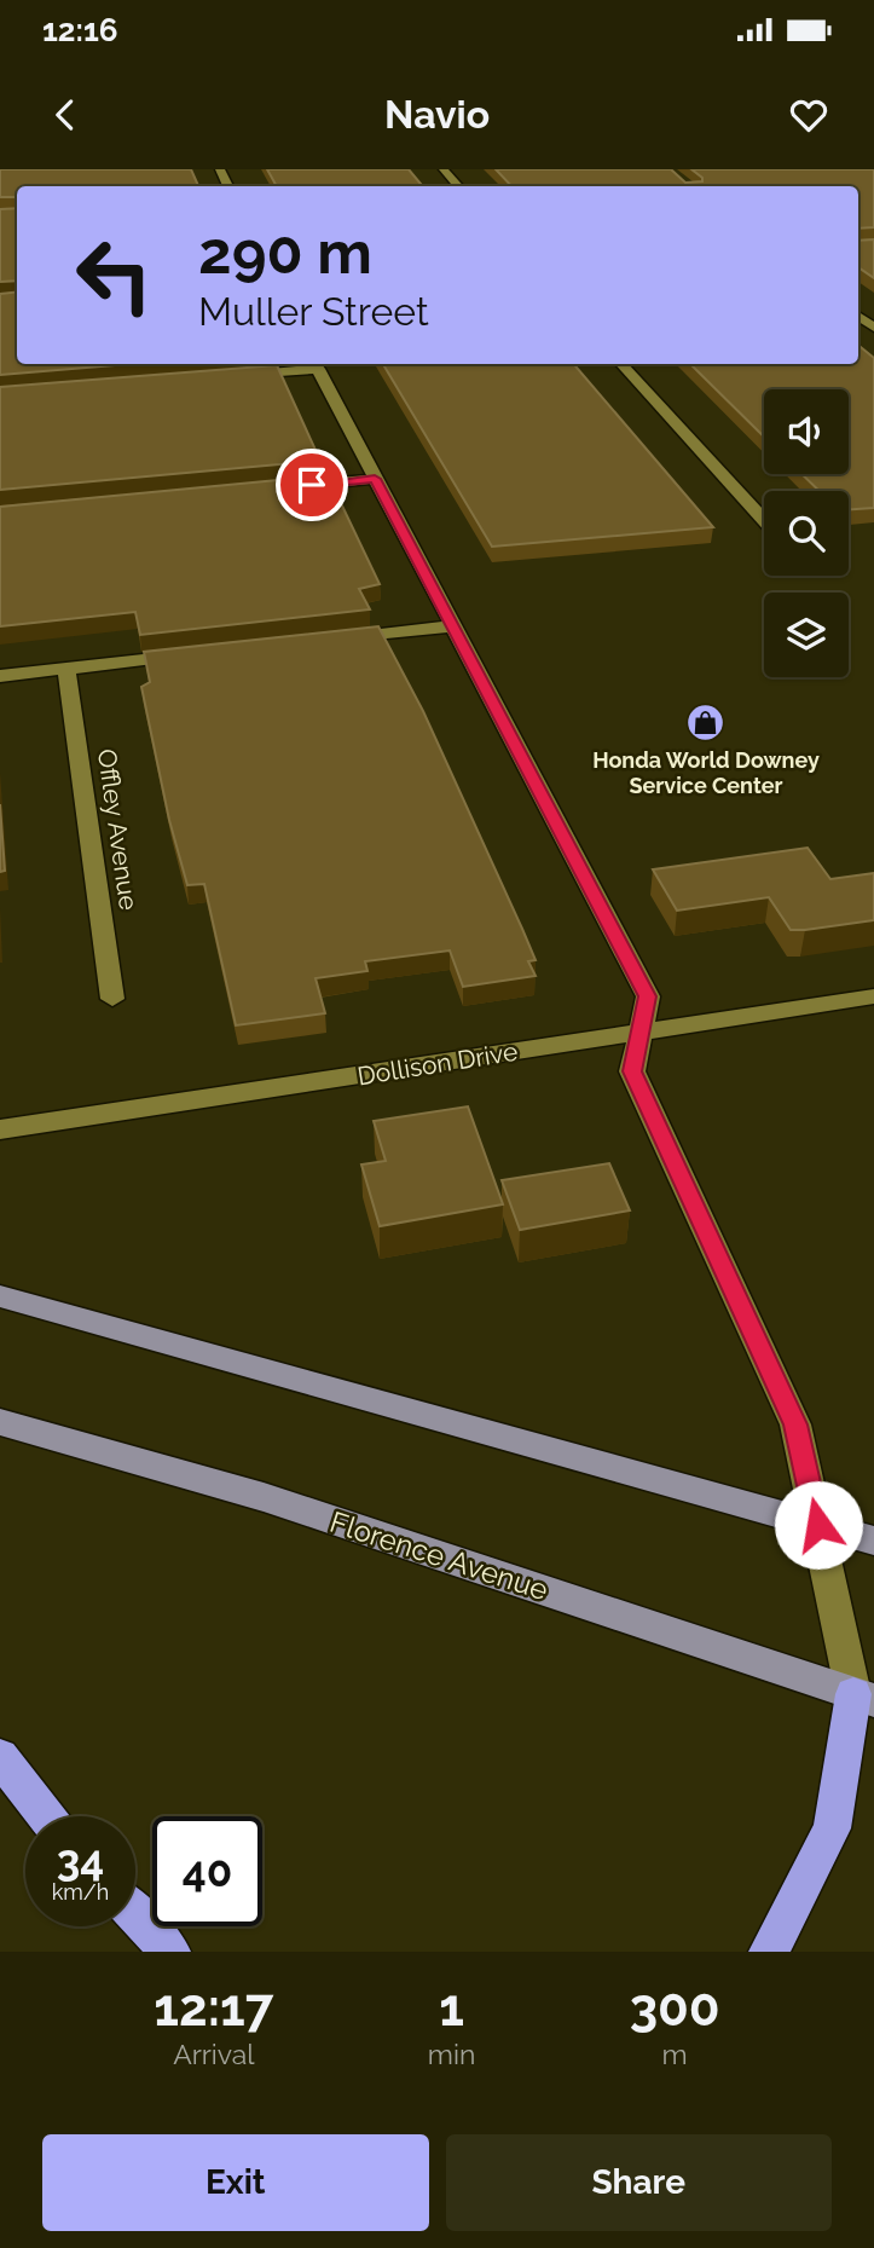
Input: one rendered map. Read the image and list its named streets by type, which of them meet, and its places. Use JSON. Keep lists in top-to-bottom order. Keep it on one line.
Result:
{"streets":{"main road":["Florence Avenue"],"street":["Offley Avenue","Dollison Drive"]},"places":{"shop":["Honda World Downey Service Center"]},"page":{"status":"12:16","header":"Navio","turn":["290 m","Muller Street"],"speed":"34 km/h","limit":"40","eta":["12:17","Arrival","1","min","300","m"],"buttons":["Exit","Share"]}}
